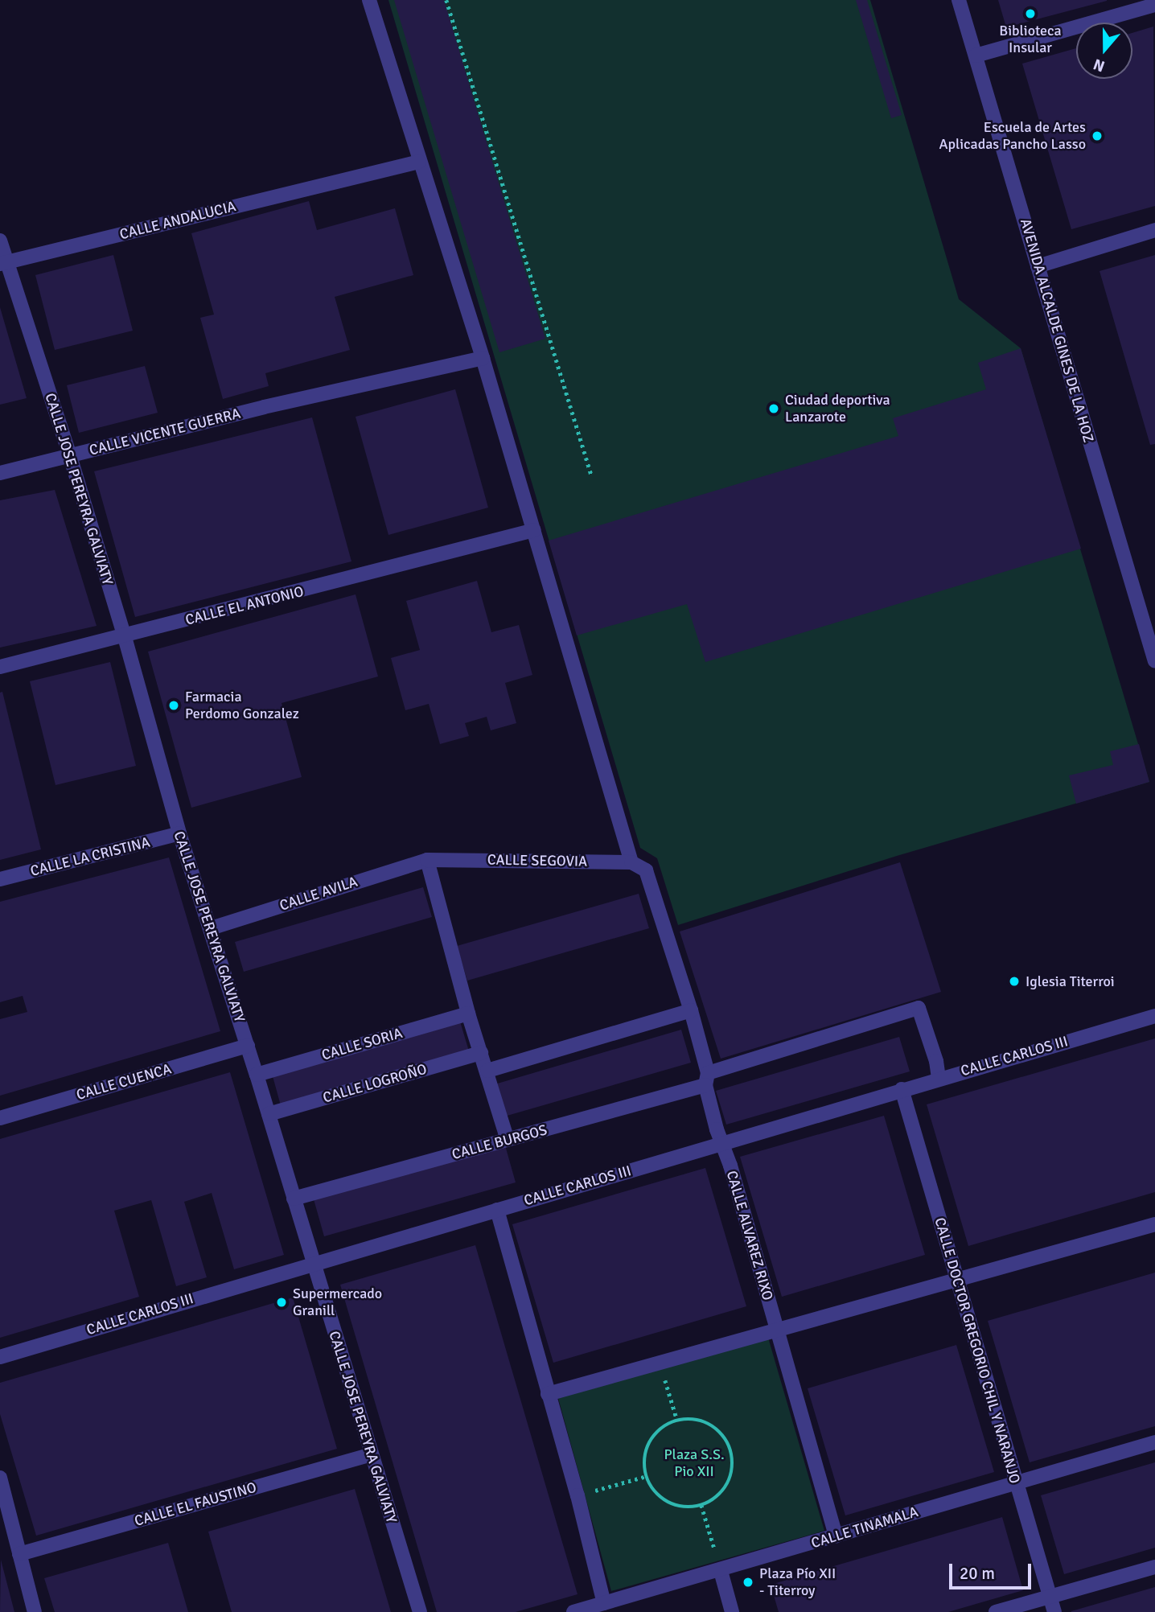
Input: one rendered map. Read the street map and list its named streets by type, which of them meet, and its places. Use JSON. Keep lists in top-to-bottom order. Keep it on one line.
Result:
{"streets":{"street":["CALLE ANDALUCIA","AVENIDA ALCALDE GINES DE LA HOZ","CALLE VICENTE GUERRA","CALLE JOSE PEREYRA GALVIATY","CALLE EL ANTONIO","CALLE LA CRISTINA","CALLE SEGOVIA","CALLE AVILA","CALLE SORIA","CALLE CARLOS III","CALLE CUENCA","CALLE LOGROÑO","CALLE BURGOS","CALLE ALVAREZ RIXO","CALLE DOCTOR GREGORIO CHIL Y NARANJO","CALLE EL FAUSTINO","CALLE TINAMALA"]},"crossings":[["CALLE ANDALUCIA","CALLE JOSE PEREYRA GALVIATY"],["CALLE VICENTE GUERRA","CALLE JOSE PEREYRA GALVIATY"],["CALLE JOSE PEREYRA GALVIATY","CALLE EL ANTONIO"],["CALLE JOSE PEREYRA GALVIATY","CALLE LA CRISTINA"],["CALLE JOSE PEREYRA GALVIATY","CALLE AVILA"],["CALLE JOSE PEREYRA GALVIATY","CALLE SORIA"],["CALLE JOSE PEREYRA GALVIATY","CALLE CARLOS III"],["CALLE JOSE PEREYRA GALVIATY","CALLE CUENCA"],["CALLE JOSE PEREYRA GALVIATY","CALLE LOGROÑO"],["CALLE JOSE PEREYRA GALVIATY","CALLE BURGOS"],["CALLE JOSE PEREYRA GALVIATY","CALLE EL FAUSTINO"],["CALLE SEGOVIA","CALLE AVILA"],["CALLE SEGOVIA","CALLE ALVAREZ RIXO"],["CALLE CARLOS III","CALLE BURGOS"],["CALLE CARLOS III","CALLE ALVAREZ RIXO"],["CALLE CARLOS III","CALLE DOCTOR GREGORIO CHIL Y NARANJO"],["CALLE BURGOS","CALLE ALVAREZ RIXO"],["CALLE DOCTOR GREGORIO CHIL Y NARANJO","CALLE TINAMALA"]],"parks":["Plaza S.S. Pio XII"],"places":["Biblioteca Insular","Escuela de Artes Aplicadas Pancho Lasso","Ciudad deportiva Lanzarote","Farmacia Perdomo Gonzalez","Iglesia Titerroi","Supermercado Granill","Plaza Pío XII - Titerroy"],"scale_bar":"20 m","north":"bottom"}
